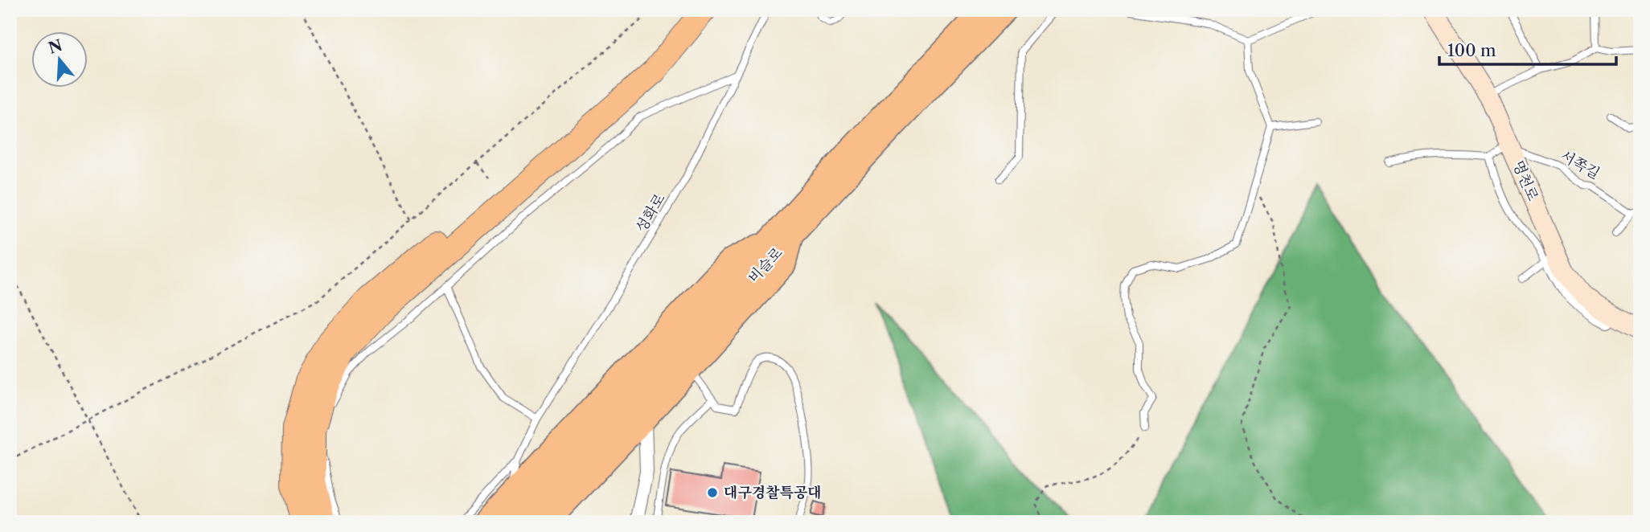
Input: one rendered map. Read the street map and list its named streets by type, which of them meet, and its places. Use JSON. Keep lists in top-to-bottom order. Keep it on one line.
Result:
{"streets":{"main road":["비슬로"],"street":["명천로"],"lane":["서쪽길","성화로"]},"crossings":[["서쪽길","명천로"]],"places":["대구경찰특공대"],"scale_bar":"100 m","north":"top"}
